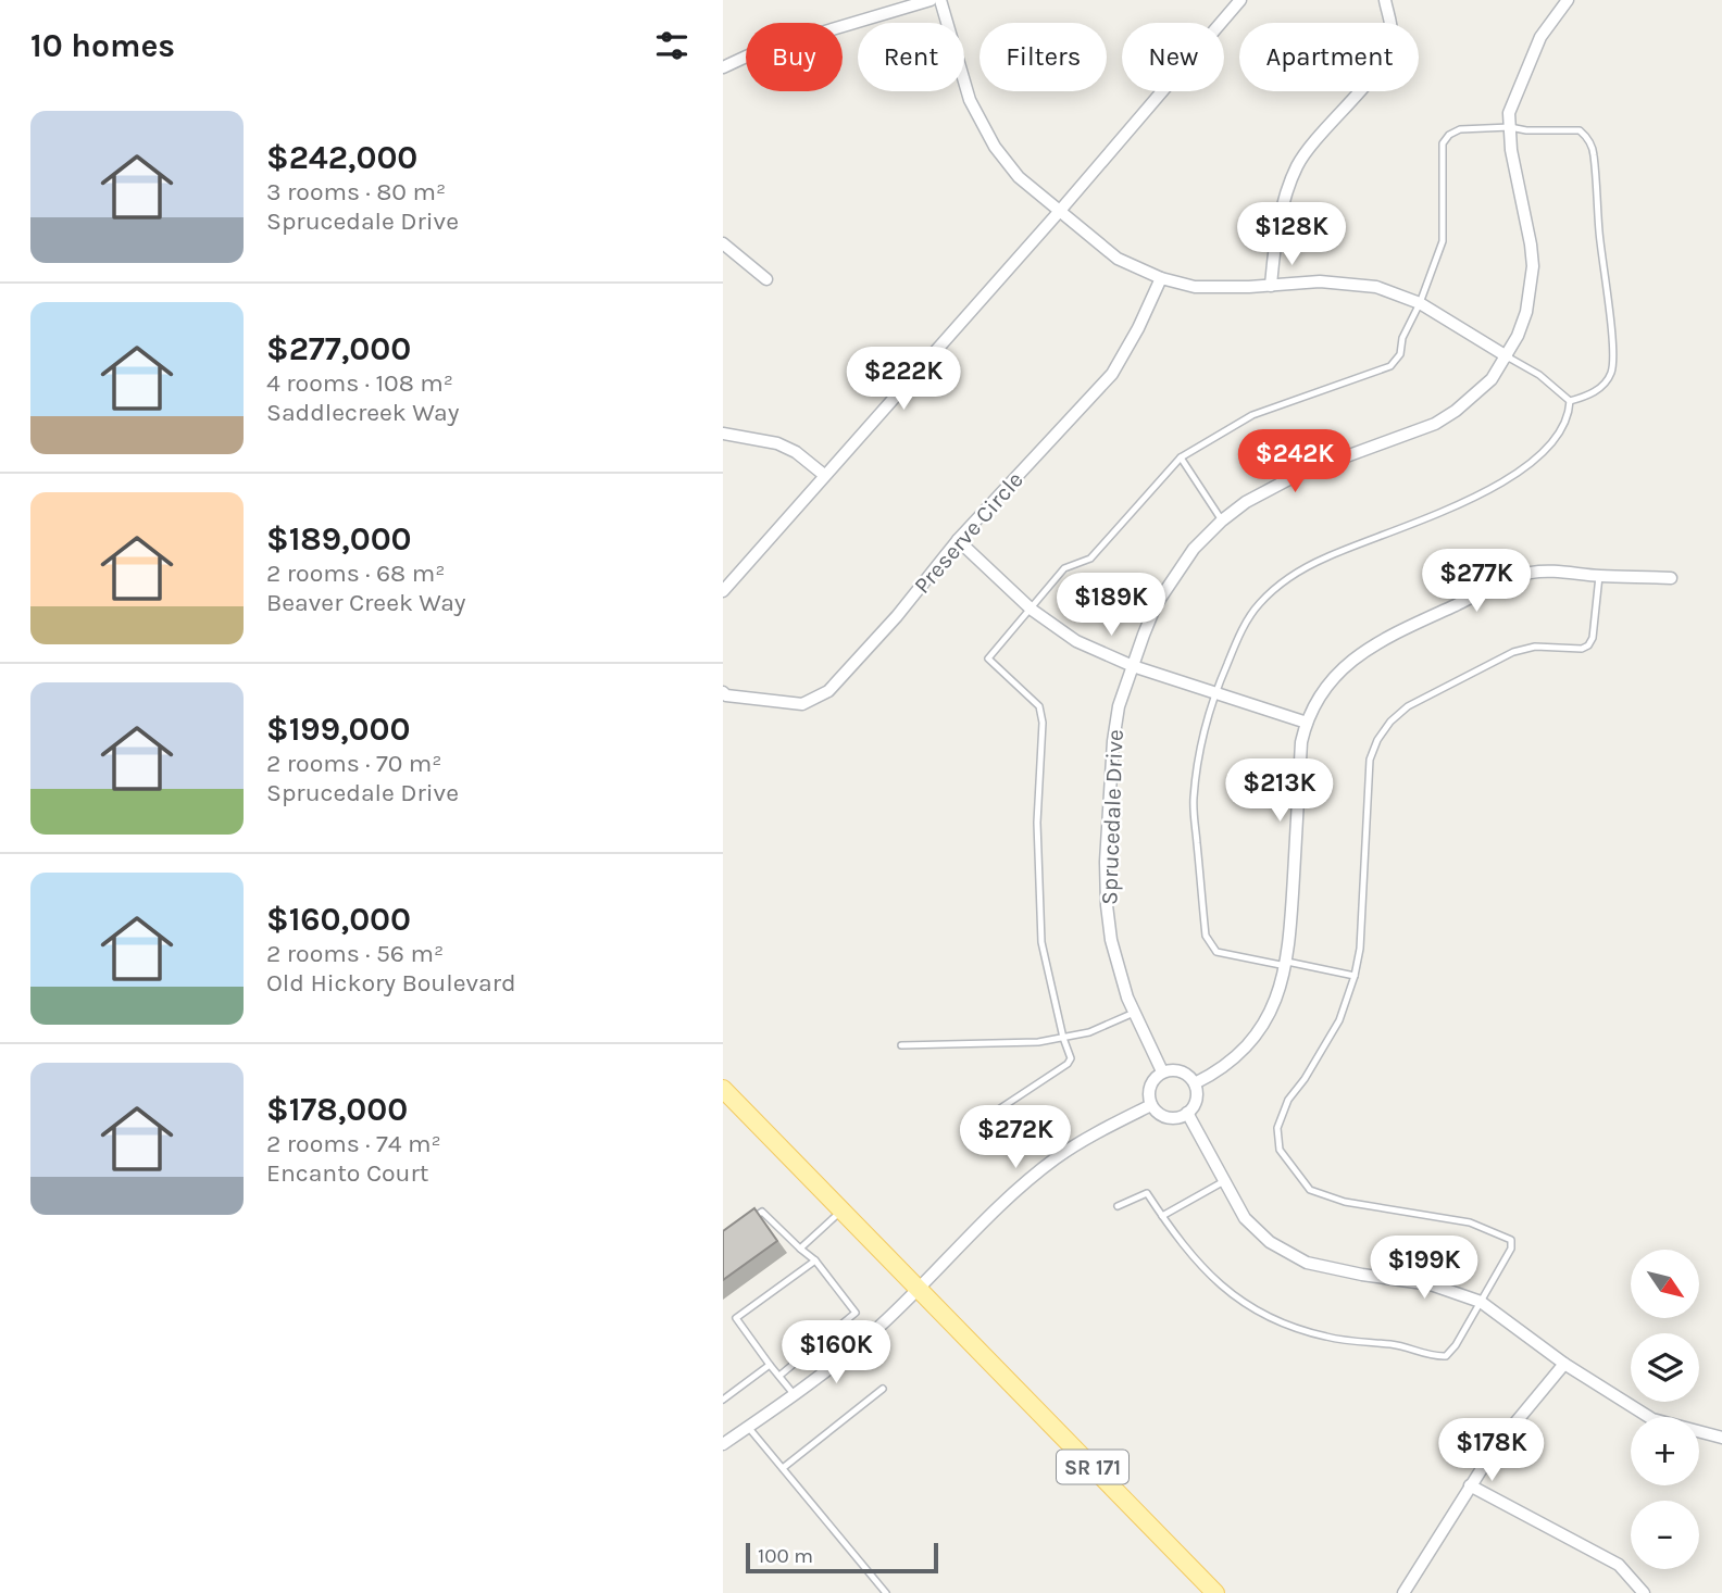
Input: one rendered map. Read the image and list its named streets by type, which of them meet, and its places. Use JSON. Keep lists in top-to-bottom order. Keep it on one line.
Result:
{"streets":{"main road":["SR 171"],"street":["Preserve Circle","Sprucedale Drive"]},"scale_bar":"100 m","north":"bottom right","page":{"heading":"10 homes","chip":["Buy","Rent","Filters","New","Apartment"],"list":[{"name":"$242,000","note":"3 rooms · 80 m² · Sprucedale Drive"},{"name":"$277,000","note":"4 rooms · 108 m² · Saddlecreek Way"},{"name":"$189,000","note":"2 rooms · 68 m² · Beaver Creek Way"},{"name":"$199,000","note":"2 rooms · 70 m² · Sprucedale Drive"},{"name":"$160,000","note":"2 rooms · 56 m² · Old Hickory Boulevard"},{"name":"$178,000","note":"2 rooms · 74 m² · Encanto Court"}],"price":["$128K","$222K","$242K","$277K","$189K","$213K","$272K","$199K","$160K","$178K"],"map_buttons":["+","−"],"scale":"100 m"}}
